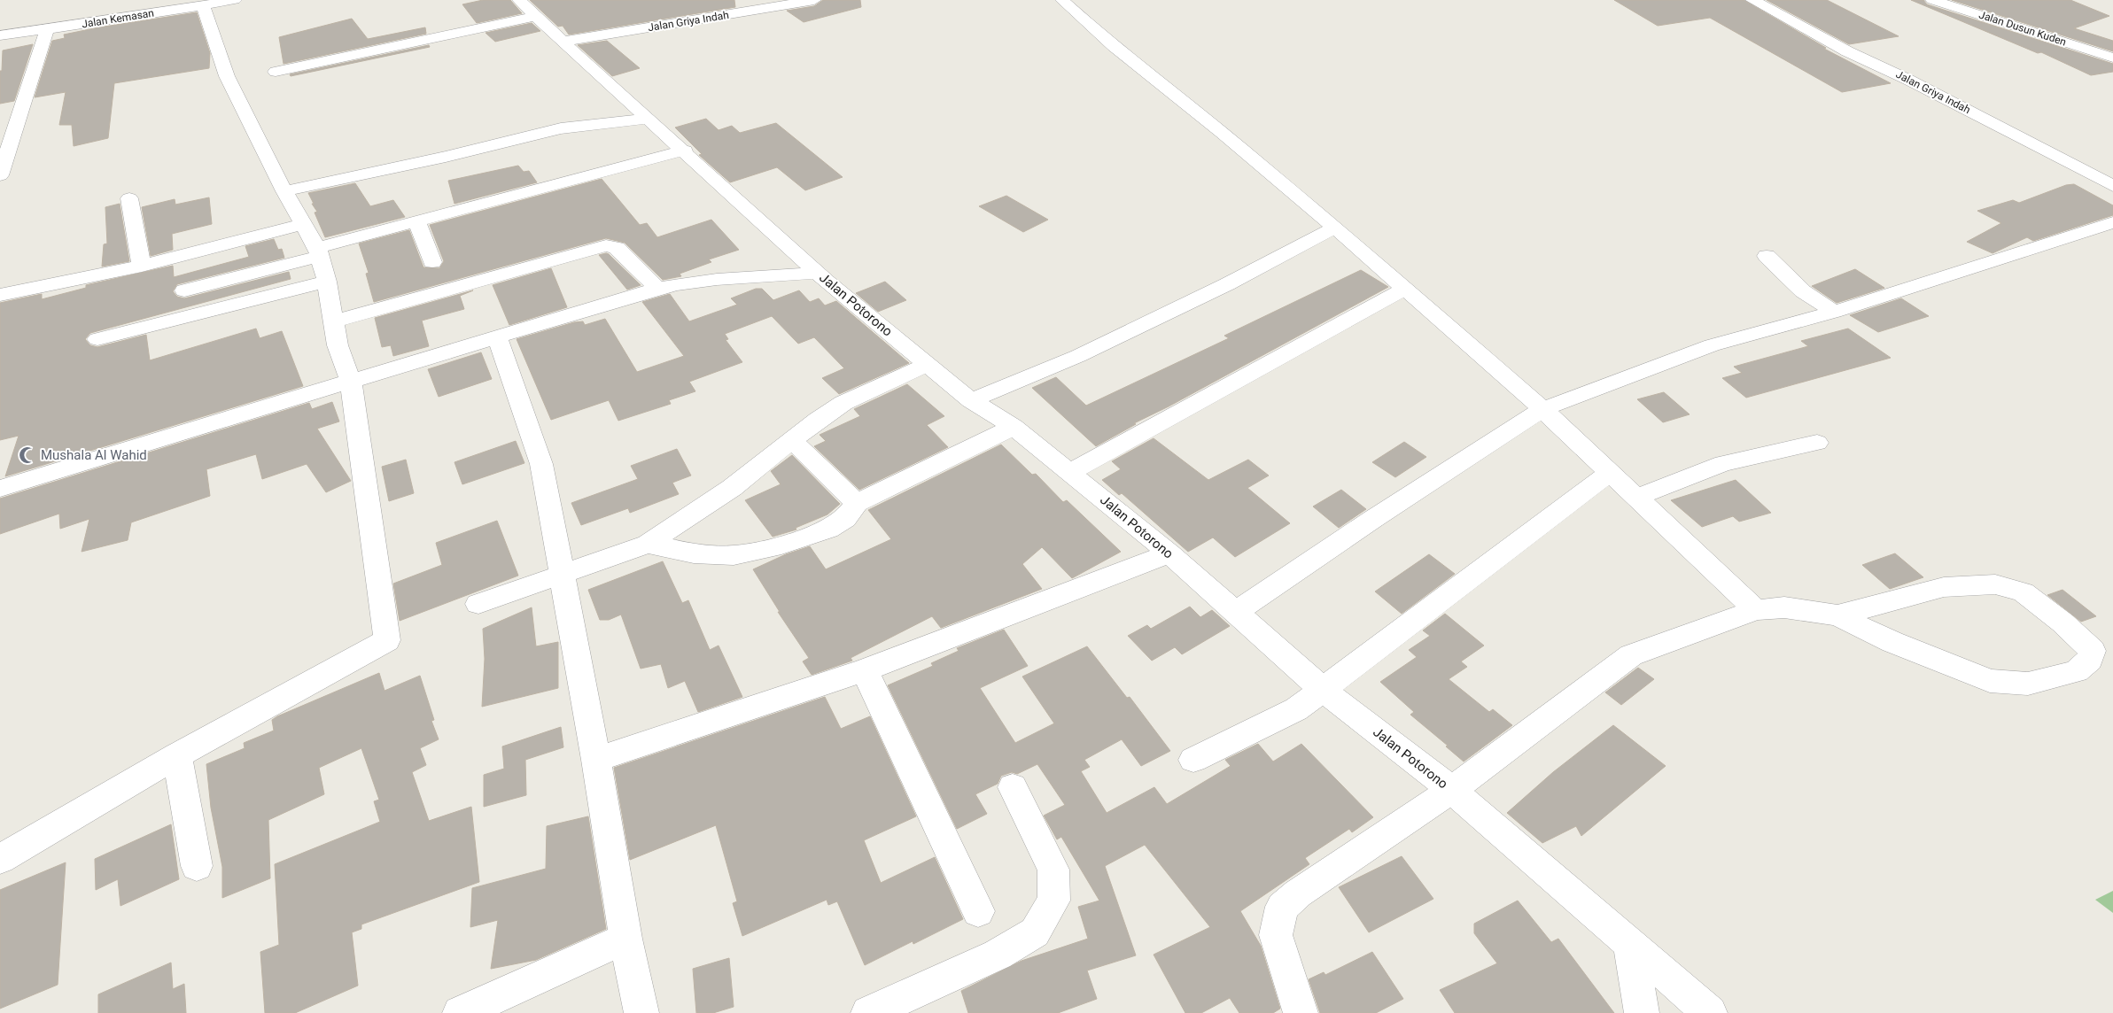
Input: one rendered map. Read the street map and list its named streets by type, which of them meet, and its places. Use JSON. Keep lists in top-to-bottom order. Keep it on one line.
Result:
{"streets":{"street":["Jalan Kemasan","Jalan Griya Indah","Jalan Dusun Kuden","Jalan Potorono"]},"crossings":[["Jalan Griya Indah","Jalan Potorono"]],"places":{"mosque":["Mushala Al Wahid"]}}
